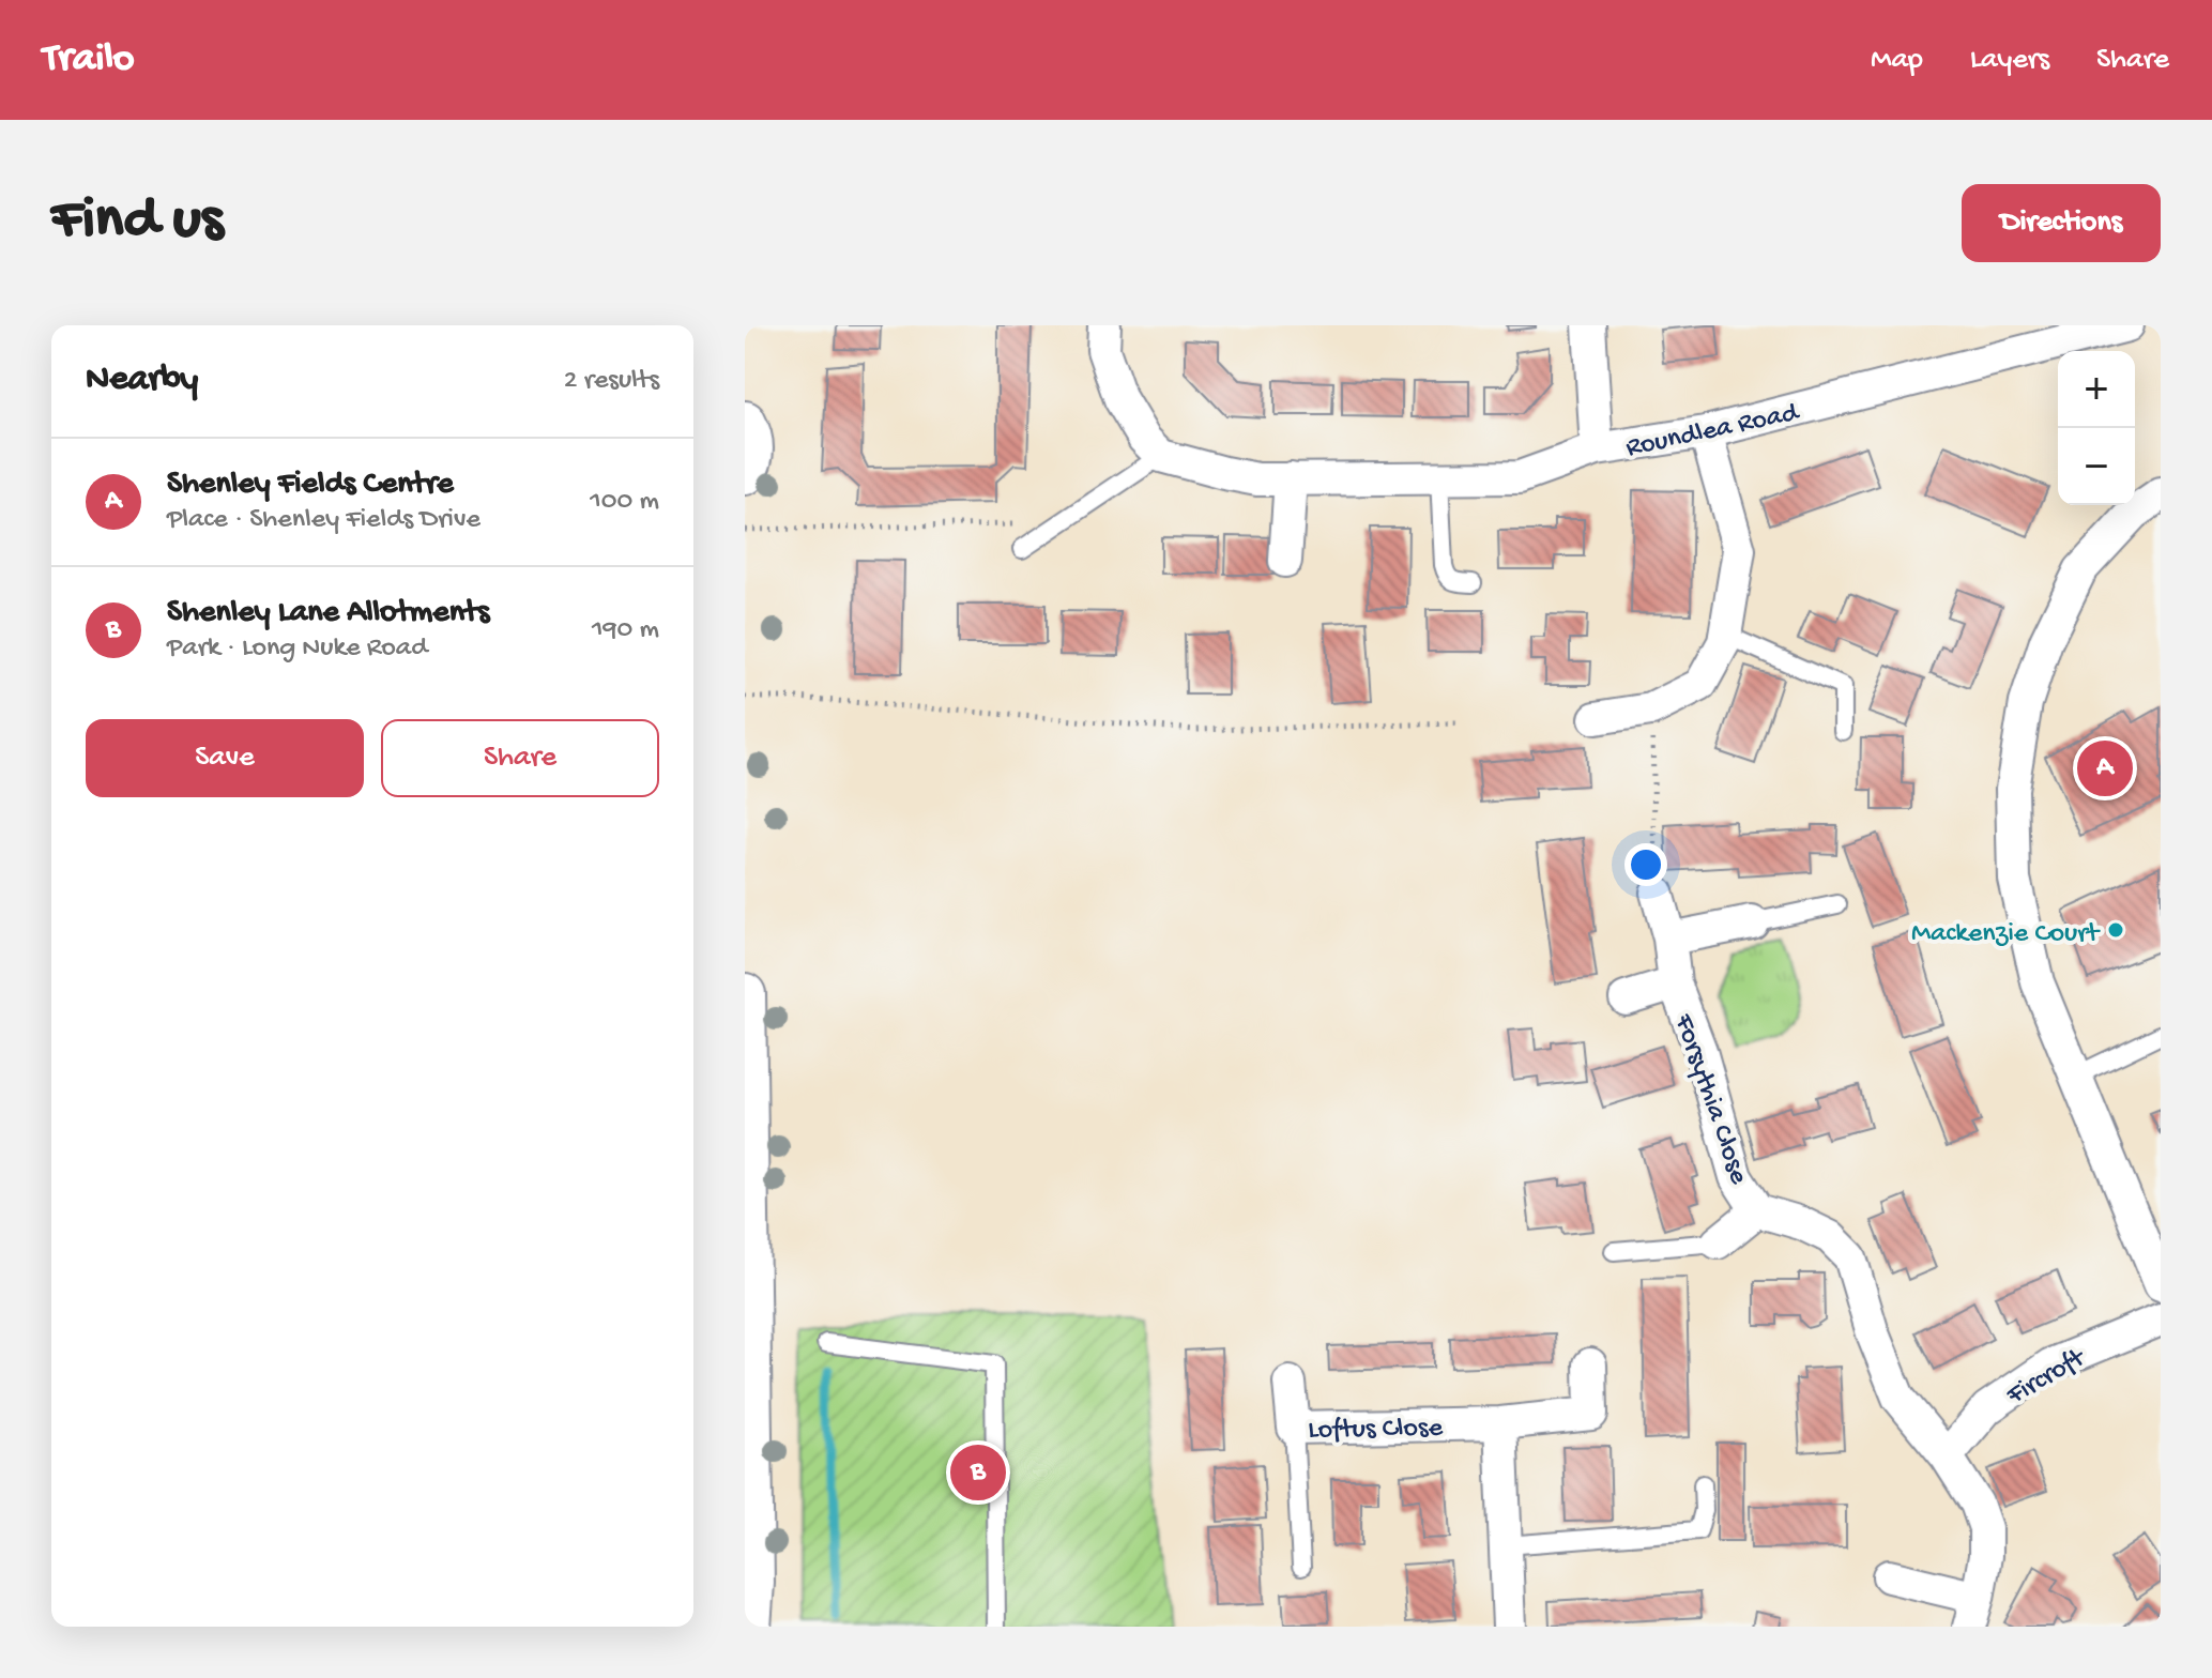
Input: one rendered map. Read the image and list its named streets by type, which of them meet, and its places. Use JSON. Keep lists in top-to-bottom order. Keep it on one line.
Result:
{"streets":{"street":["Roundlea Road","Forsythia Close","Fircroft","Loftus Close"]},"crossings":[["Forsythia Close","Fircroft"]],"places":["Mackenzie Court"],"page":{"header":"Trailo","nav":["Map","Layers","Share"],"buttons":["Directions",["Save","Share"]],"title":"Find us","heading":["Nearby","2 results"],"map_buttons":["+","−"],"list":[{"mark":"A","name":"Shenley Fields Centre","note":"Place · Shenley Fields Drive","value":"100 m"},{"mark":"B","name":"Shenley Lane Allotments","note":"Park · Long Nuke Road","value":"190 m"}],"pins":["A","B"]}}
